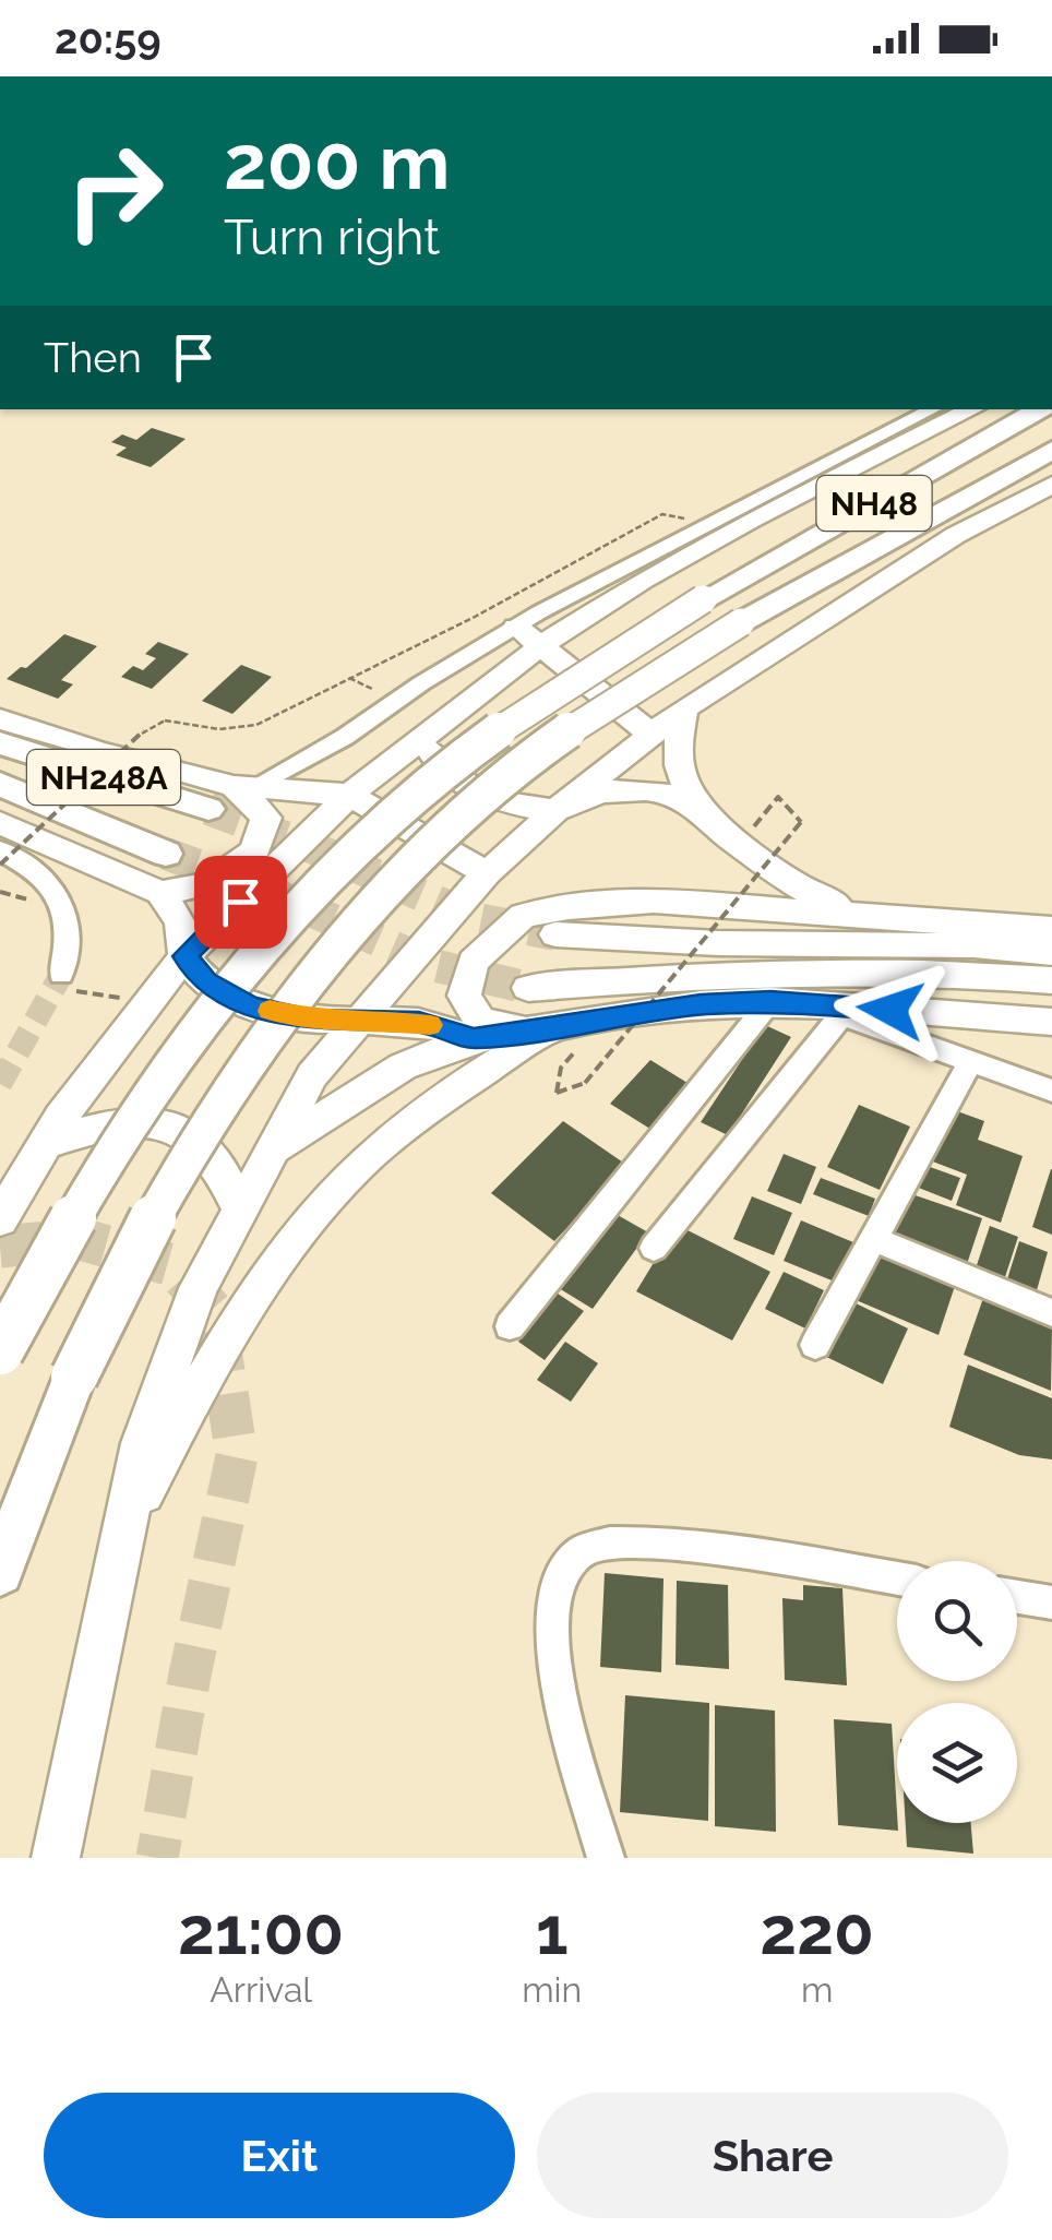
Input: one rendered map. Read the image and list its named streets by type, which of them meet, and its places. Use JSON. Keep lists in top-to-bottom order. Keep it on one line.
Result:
{"streets":{"highway":["NH48","NH248A"]},"page":{"status":"20:59","turn":["200 m","Turn right"],"then":"Then","eta":["21:00","Arrival","1","min","220","m"],"buttons":["Exit","Share"]}}
